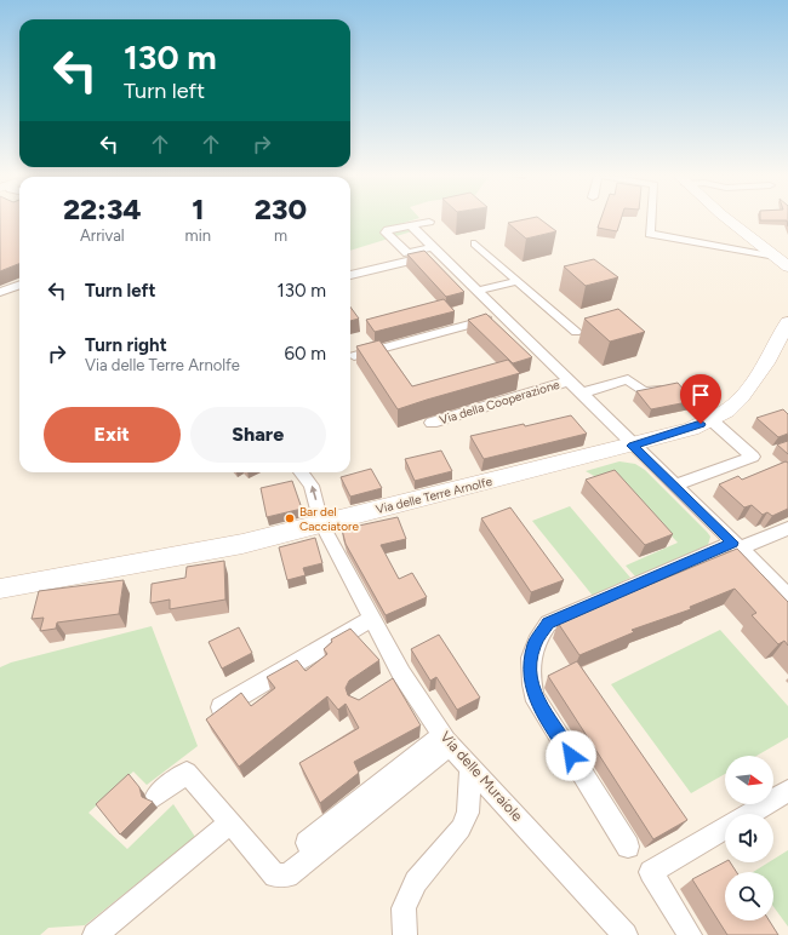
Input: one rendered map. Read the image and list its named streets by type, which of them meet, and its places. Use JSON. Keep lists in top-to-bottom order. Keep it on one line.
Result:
{"streets":{"street":["Via della Cooperazione","Via delle Terre Arnolfe","Via delle Muraiole"]},"crossings":[["Via della Cooperazione","Via delle Terre Arnolfe"],["Via delle Terre Arnolfe","Via delle Muraiole"]],"places":["Bar del Cacciatore"],"north":"right","page":{"turn":["130 m","Turn left"],"eta":["22:34","Arrival","1","min","230","m"],"list":[{"name":"Turn left","value":"130 m"},{"name":"Turn right","note":"Via delle Terre Arnolfe","value":"60 m"}],"buttons":["Exit","Share"]}}
